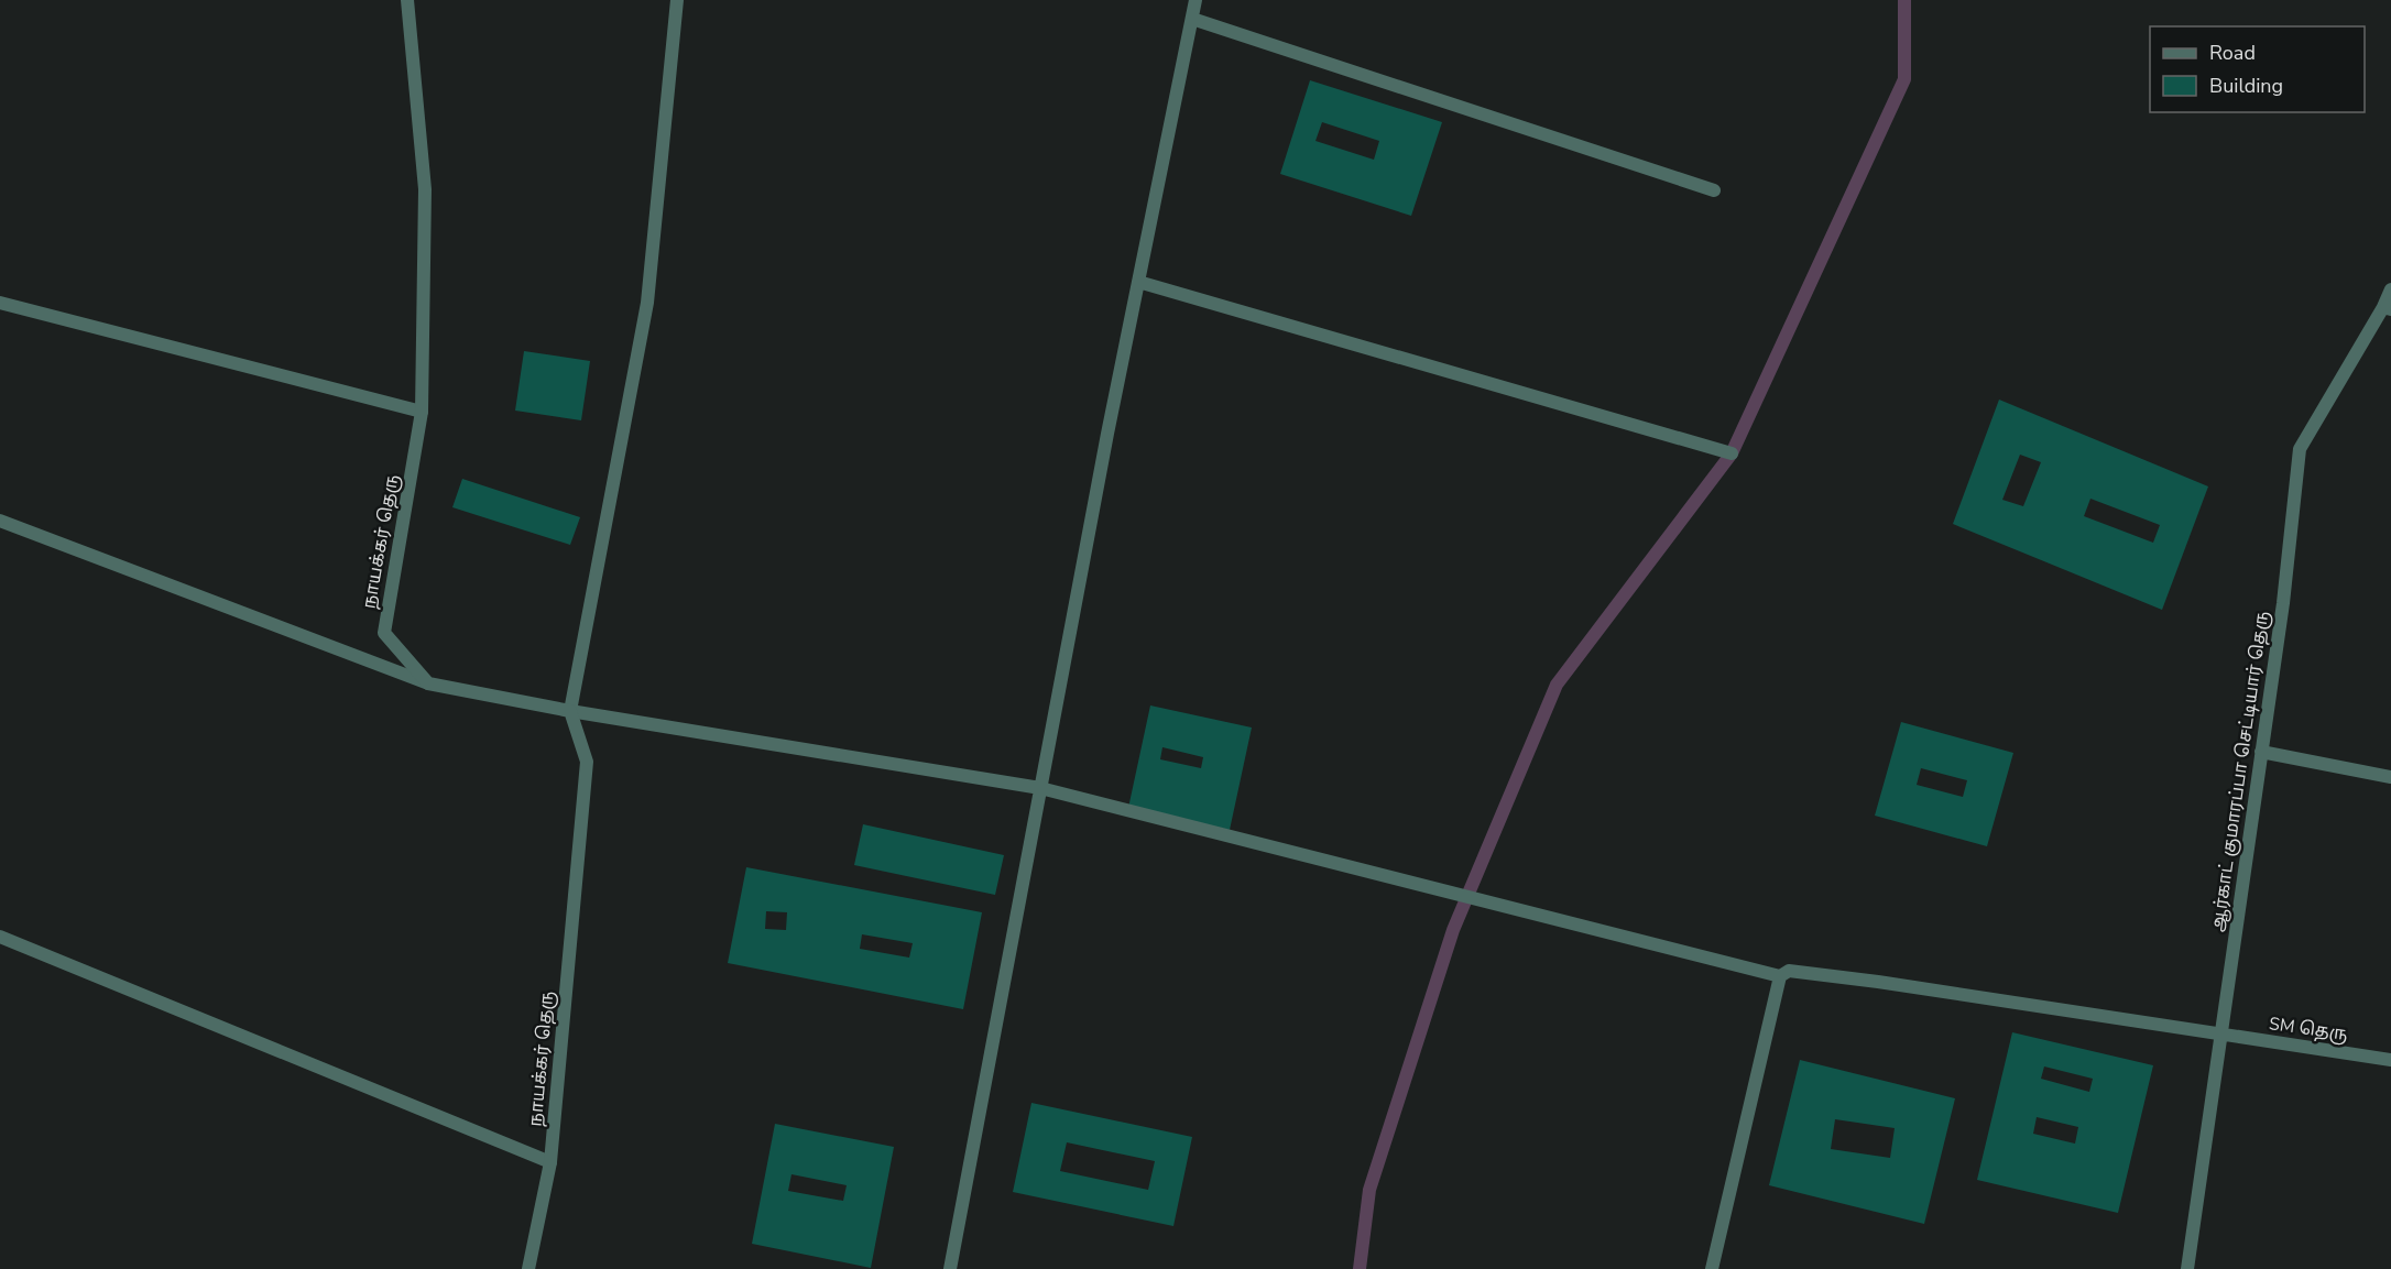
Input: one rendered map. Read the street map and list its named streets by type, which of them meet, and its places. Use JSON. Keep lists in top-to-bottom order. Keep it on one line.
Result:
{"streets":{"street":["நாயக்கர் தெரு","ஆர்காட் குமாரப்பா செட்டியார் தெரு","SM தெரு"]},"crossings":[["நாயக்கர் தெரு","SM தெரு"],["ஆர்காட் குமாரப்பா செட்டியார் தெரு","SM தெரு"]],"legend":["Road","Building"]}
